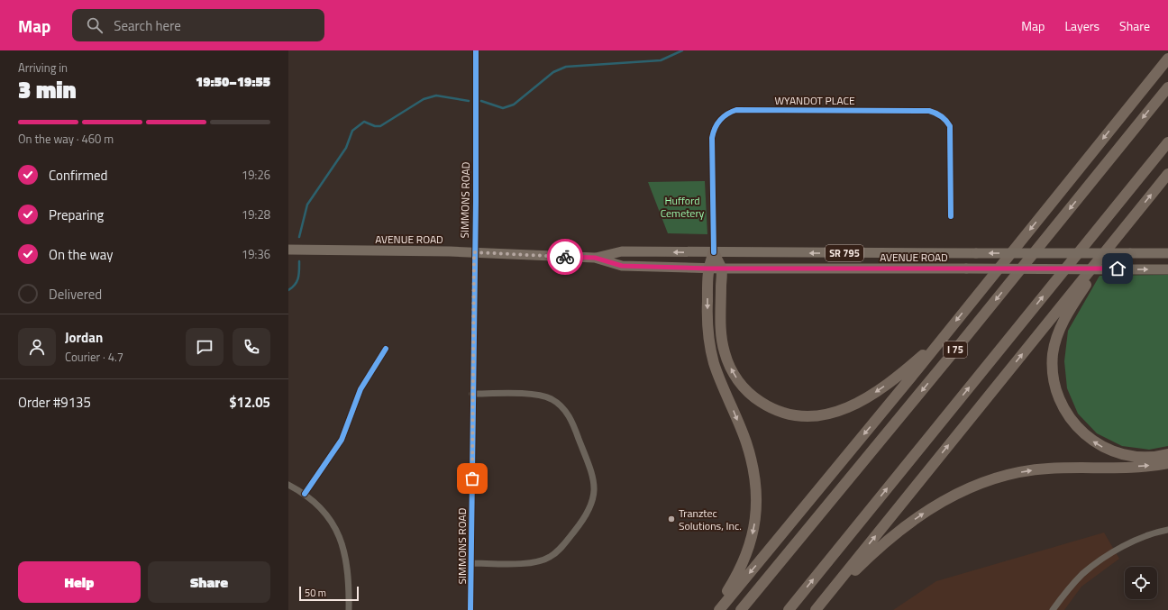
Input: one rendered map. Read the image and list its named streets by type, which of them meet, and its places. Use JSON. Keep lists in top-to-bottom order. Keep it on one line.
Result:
{"streets":{"highway":["I 75"],"main road":["AVENUE ROAD","SR 795"],"street":["WYANDOT PLACE","SIMMONS ROAD"]},"crossings":[["WYANDOT PLACE","AVENUE ROAD"],["SIMMONS ROAD","AVENUE ROAD"]],"parks":["Hufford Cemetery"],"places":["Tranztec Solutions, Inc."],"scale_bar":"50 m","page":{"header":"Map","search":"Search here","nav":["Map","Layers","Share"],"heading":["3 min","Arriving in","19:50–19:55"],"panel":["Jordan","Courier · 4.7","Order #9135","$12.05"],"bar":"On the way · 460 m","list":[["Confirmed","19:26"],["Preparing","19:28"],["On the way","19:36"],"Delivered"],"buttons":["Help","Share"],"scale":"50 m"}}
